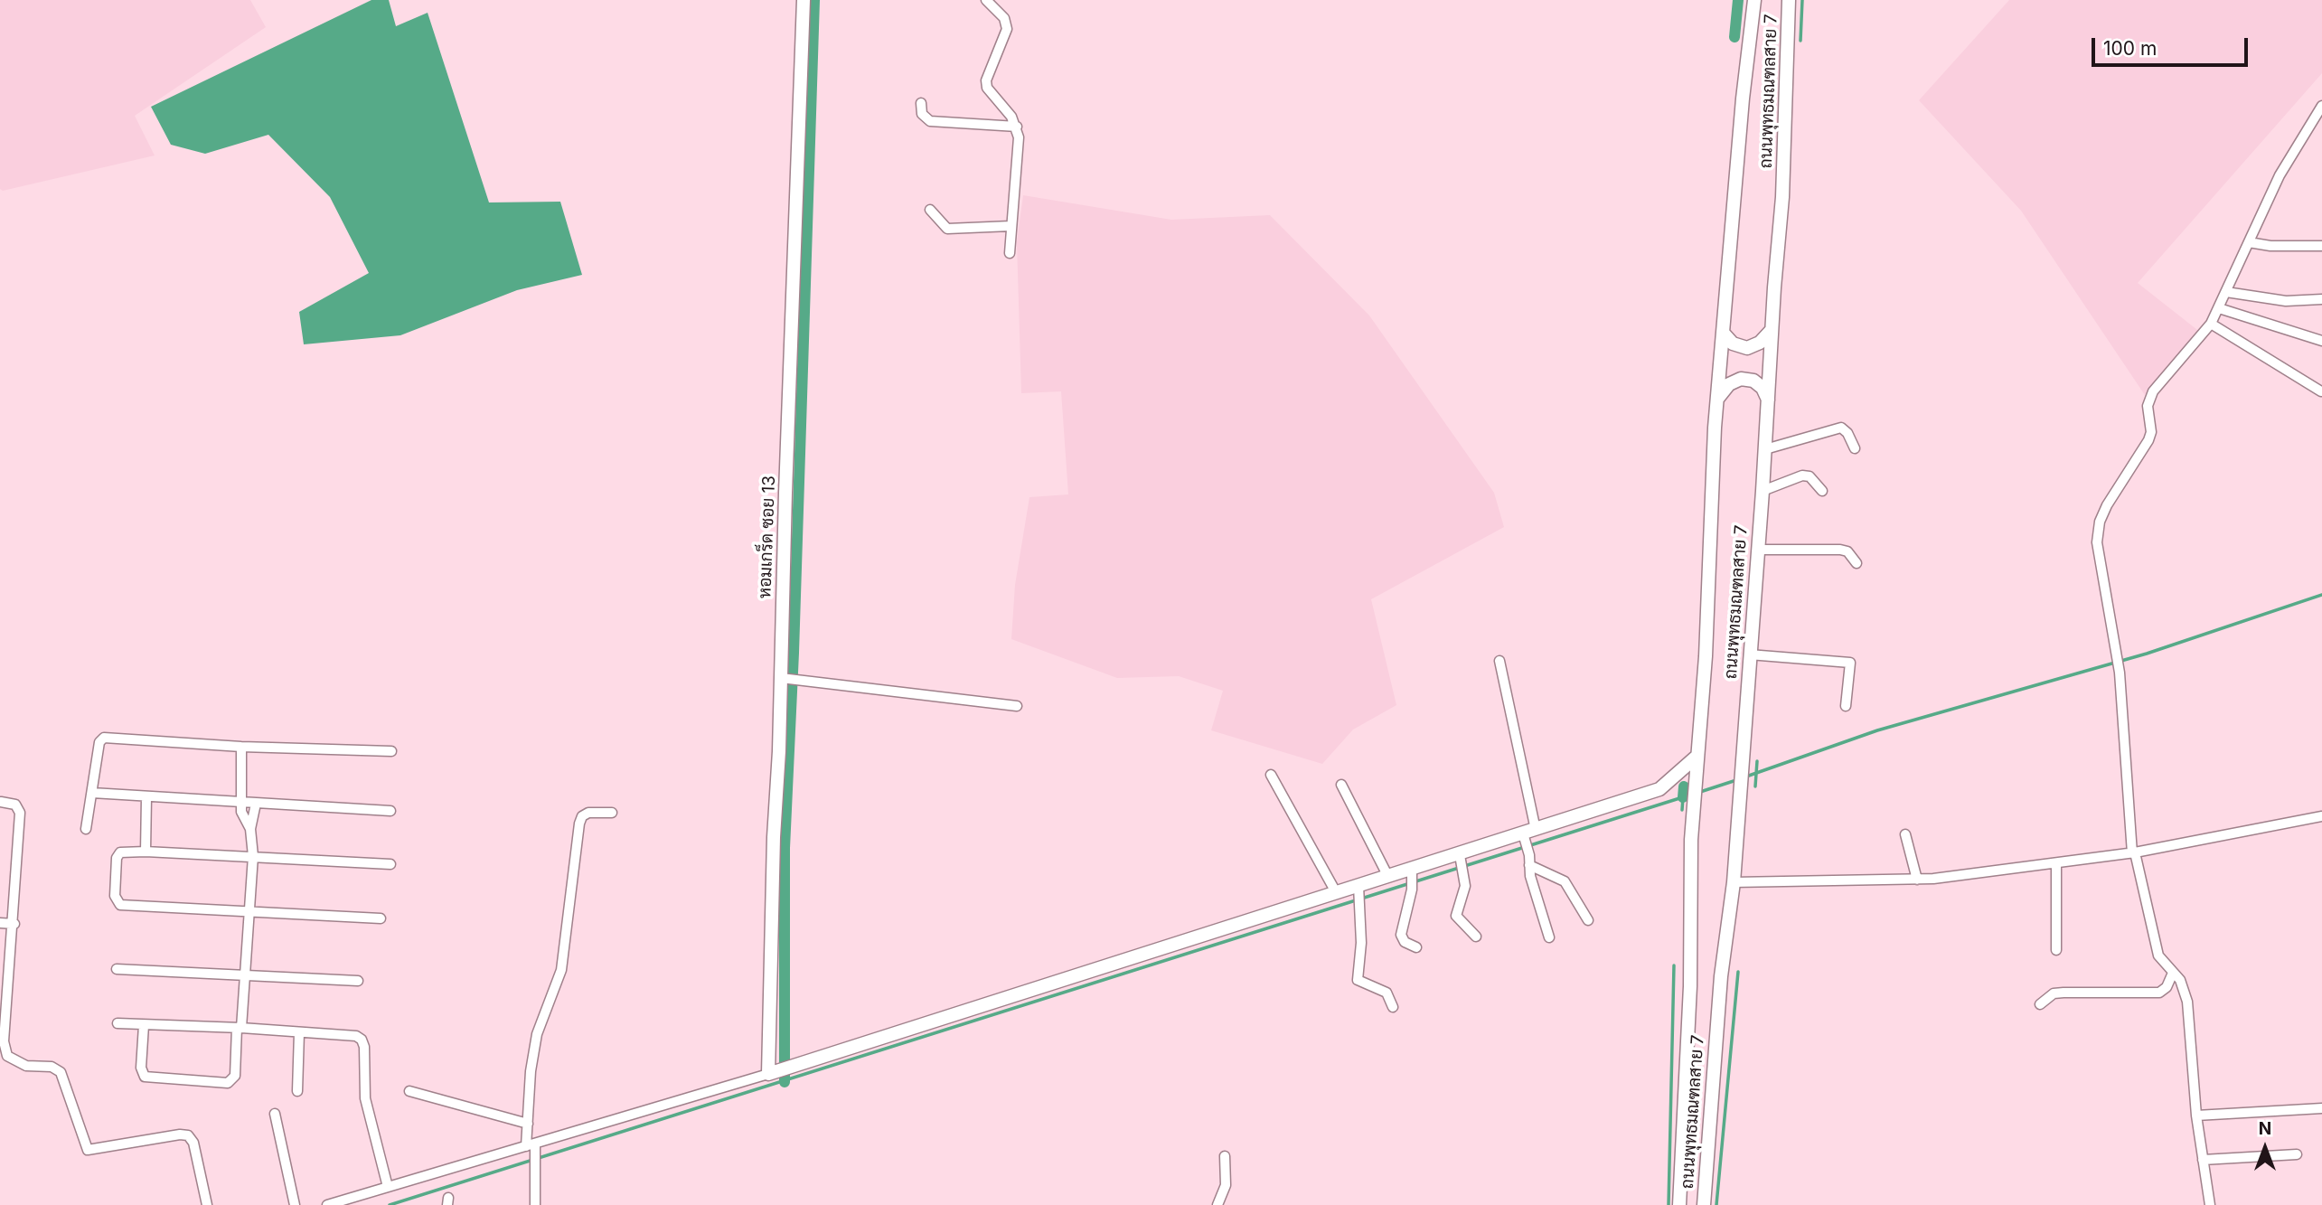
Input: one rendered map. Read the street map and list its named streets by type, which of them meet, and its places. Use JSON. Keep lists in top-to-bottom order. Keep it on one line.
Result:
{"streets":{"main road":["ถนนพุทธมณฑลสาย 7","หอมเกร็ด ซอย 13"]},"scale_bar":"100 m","north":"top"}
